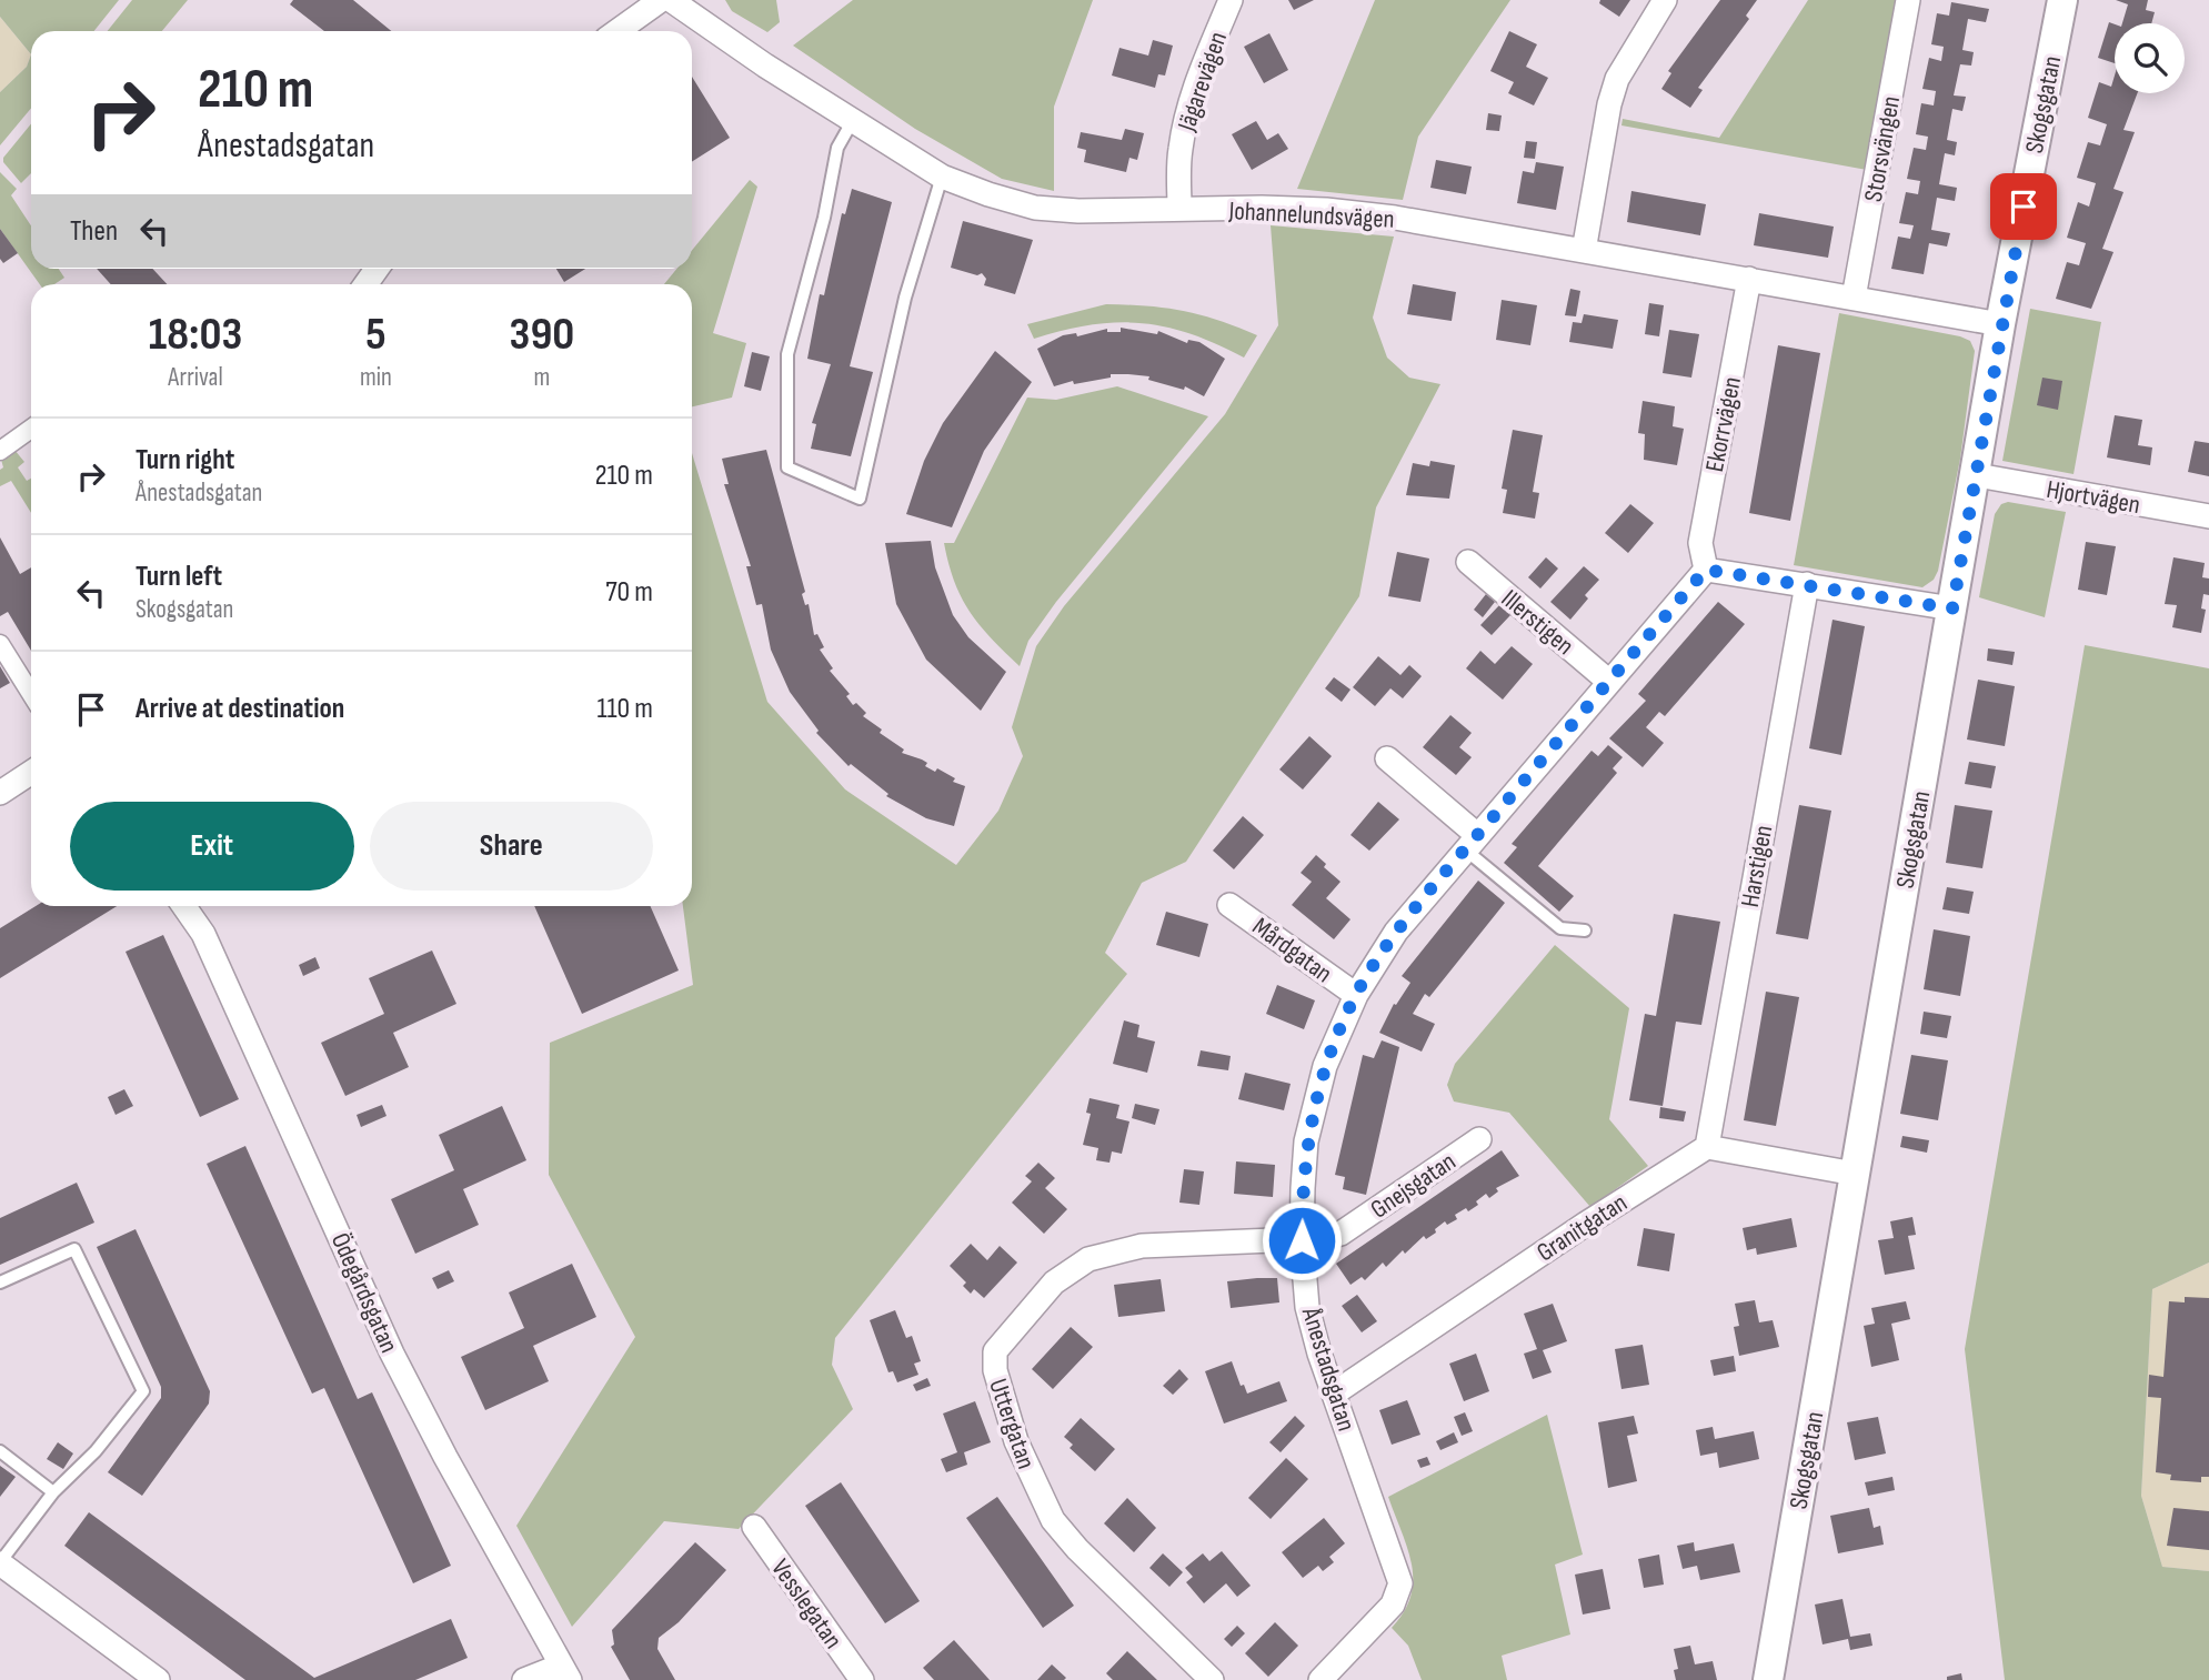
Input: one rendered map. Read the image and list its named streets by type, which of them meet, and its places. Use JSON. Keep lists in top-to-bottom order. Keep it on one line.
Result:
{"streets":{"street":["Jägarevägen","Skogsgatan","Storsvängen","Johannelundsvägen","Ekorrvägen","Hjortvägen","Illerstigen","Harstigen","Mårdgatan","Gnejsgatan","Granitgatan","Ödegårdsgatan","Ånestadsgatan","Uttergatan","Vesslegatan"]},"crossings":[["Jägarevägen","Johannelundsvägen"],["Skogsgatan","Johannelundsvägen"],["Skogsgatan","Hjortvägen"],["Storsvängen","Johannelundsvägen"],["Johannelundsvägen","Ekorrvägen"],["Ekorrvägen","Ånestadsgatan"],["Illerstigen","Ånestadsgatan"],["Harstigen","Granitgatan"],["Mårdgatan","Ånestadsgatan"],["Gnejsgatan","Ånestadsgatan"],["Gnejsgatan","Uttergatan"],["Granitgatan","Ånestadsgatan"],["Ånestadsgatan","Uttergatan"]],"page":{"turn":["210 m","Ånestadsgatan"],"then":"Then","eta":["18:03","Arrival","5","min","390","m"],"list":[{"name":"Turn right","note":"Ånestadsgatan","value":"210 m"},{"name":"Turn left","note":"Skogsgatan","value":"70 m"},{"name":"Arrive at destination","value":"110 m"}],"buttons":["Exit","Share"]}}
